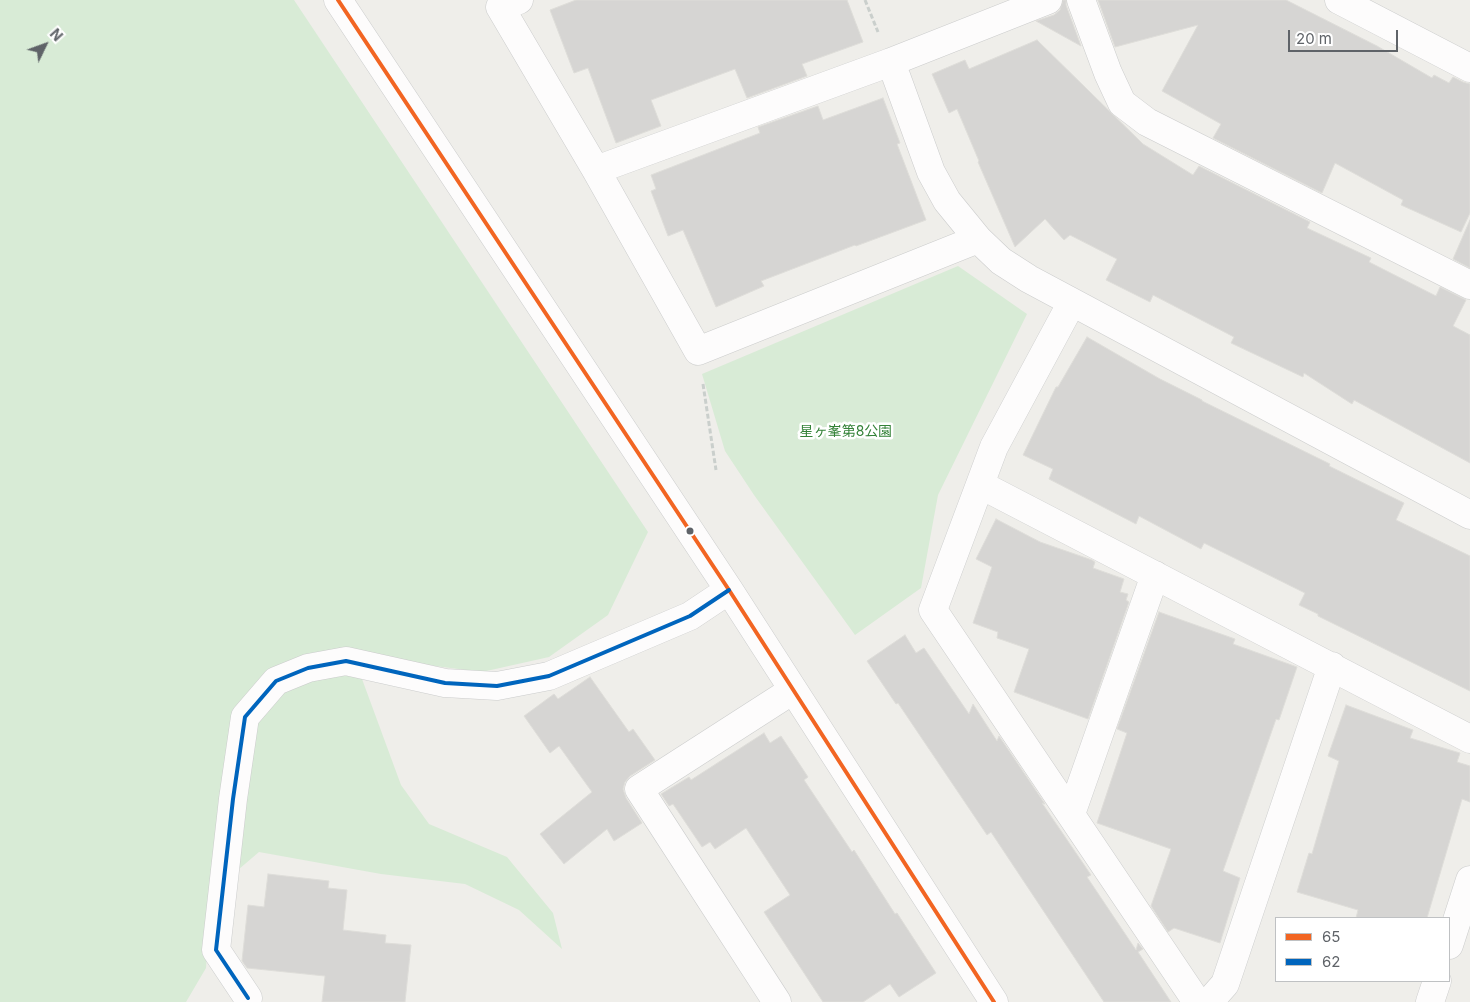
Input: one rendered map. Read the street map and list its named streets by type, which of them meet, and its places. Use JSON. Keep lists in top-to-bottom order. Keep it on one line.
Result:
{"parks":["星ヶ峯第8公園"],"lines":["transit line 65","transit line 62"],"legend":["65","62"],"scale_bar":"20 m","north":"top right"}
